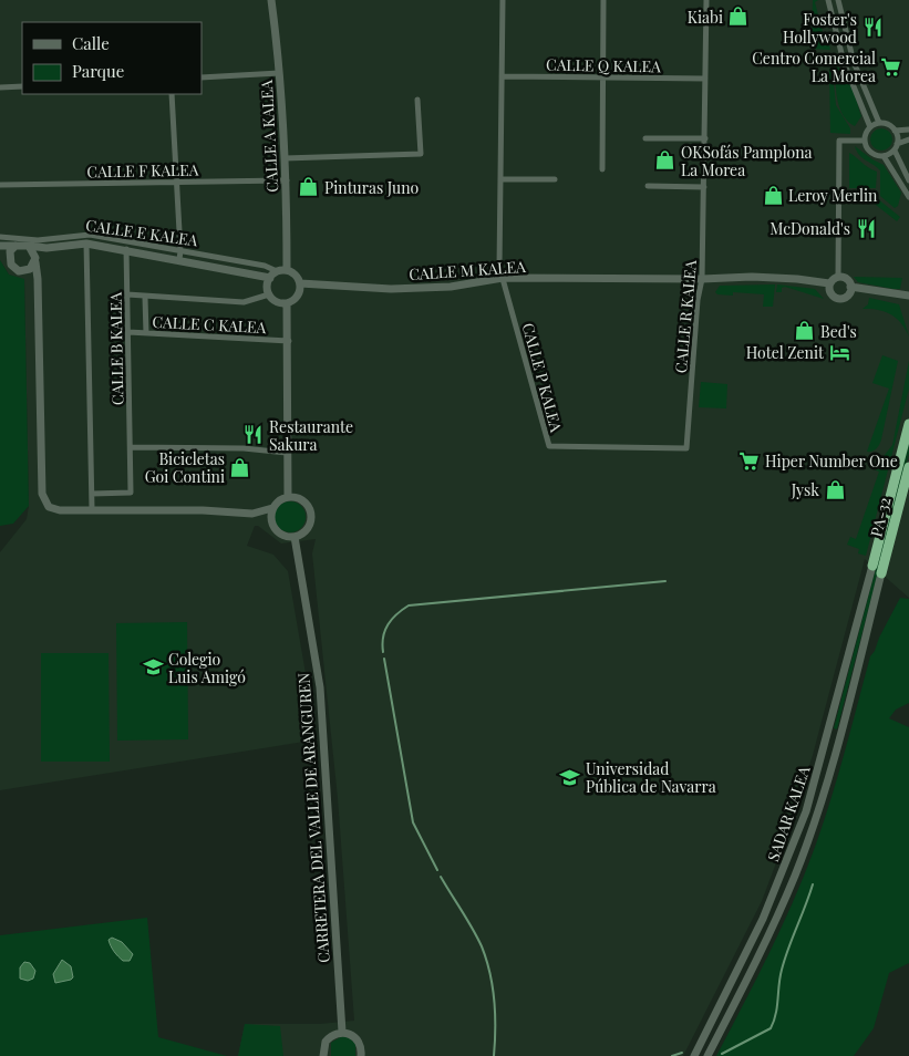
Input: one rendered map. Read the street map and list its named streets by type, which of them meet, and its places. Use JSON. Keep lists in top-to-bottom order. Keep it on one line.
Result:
{"streets":{"highway":["PA-32"],"street":["CALLE Q KALEA","CALLE A KALEA","CALLE F KALEA","CALLE E KALEA","CALLE M KALEA","CALLE R KALEA","CALLE C KALEA","CALLE B KALEA","CALLE P KALEA","SADAR KALEA","CARRETERA DEL VALLE DE ARANGUREN"]},"crossings":[["CALLE Q KALEA","CALLE R KALEA"],["CALLE Q KALEA","CALLE P KALEA"],["CALLE A KALEA","CALLE F KALEA"],["CALLE A KALEA","CALLE E KALEA"],["CALLE A KALEA","CALLE M KALEA"],["CALLE E KALEA","CALLE M KALEA"],["CALLE E KALEA","CALLE B KALEA"],["CALLE M KALEA","CALLE R KALEA"],["CALLE M KALEA","CALLE P KALEA"],["CALLE R KALEA","CALLE P KALEA"],["CALLE C KALEA","CALLE B KALEA"],["PA-32","SADAR KALEA"]],"places":{"shop":["Kiabi","OKSofás Pamplona La Morea","Pinturas Juno","Leroy Merlin","Bed's","Bicicletas Goi Contini","Jysk"],"restaurant":["Foster's Hollywood","McDonald's","Restaurante Sakura"],"supermarket":["Centro Comercial La Morea","Hiper Number One"],"hotel":["Hotel Zenit"],"school or university":["Colegio Luis Amigó","Universidad Pública de Navarra"]},"legend":["Calle","Parque"]}
